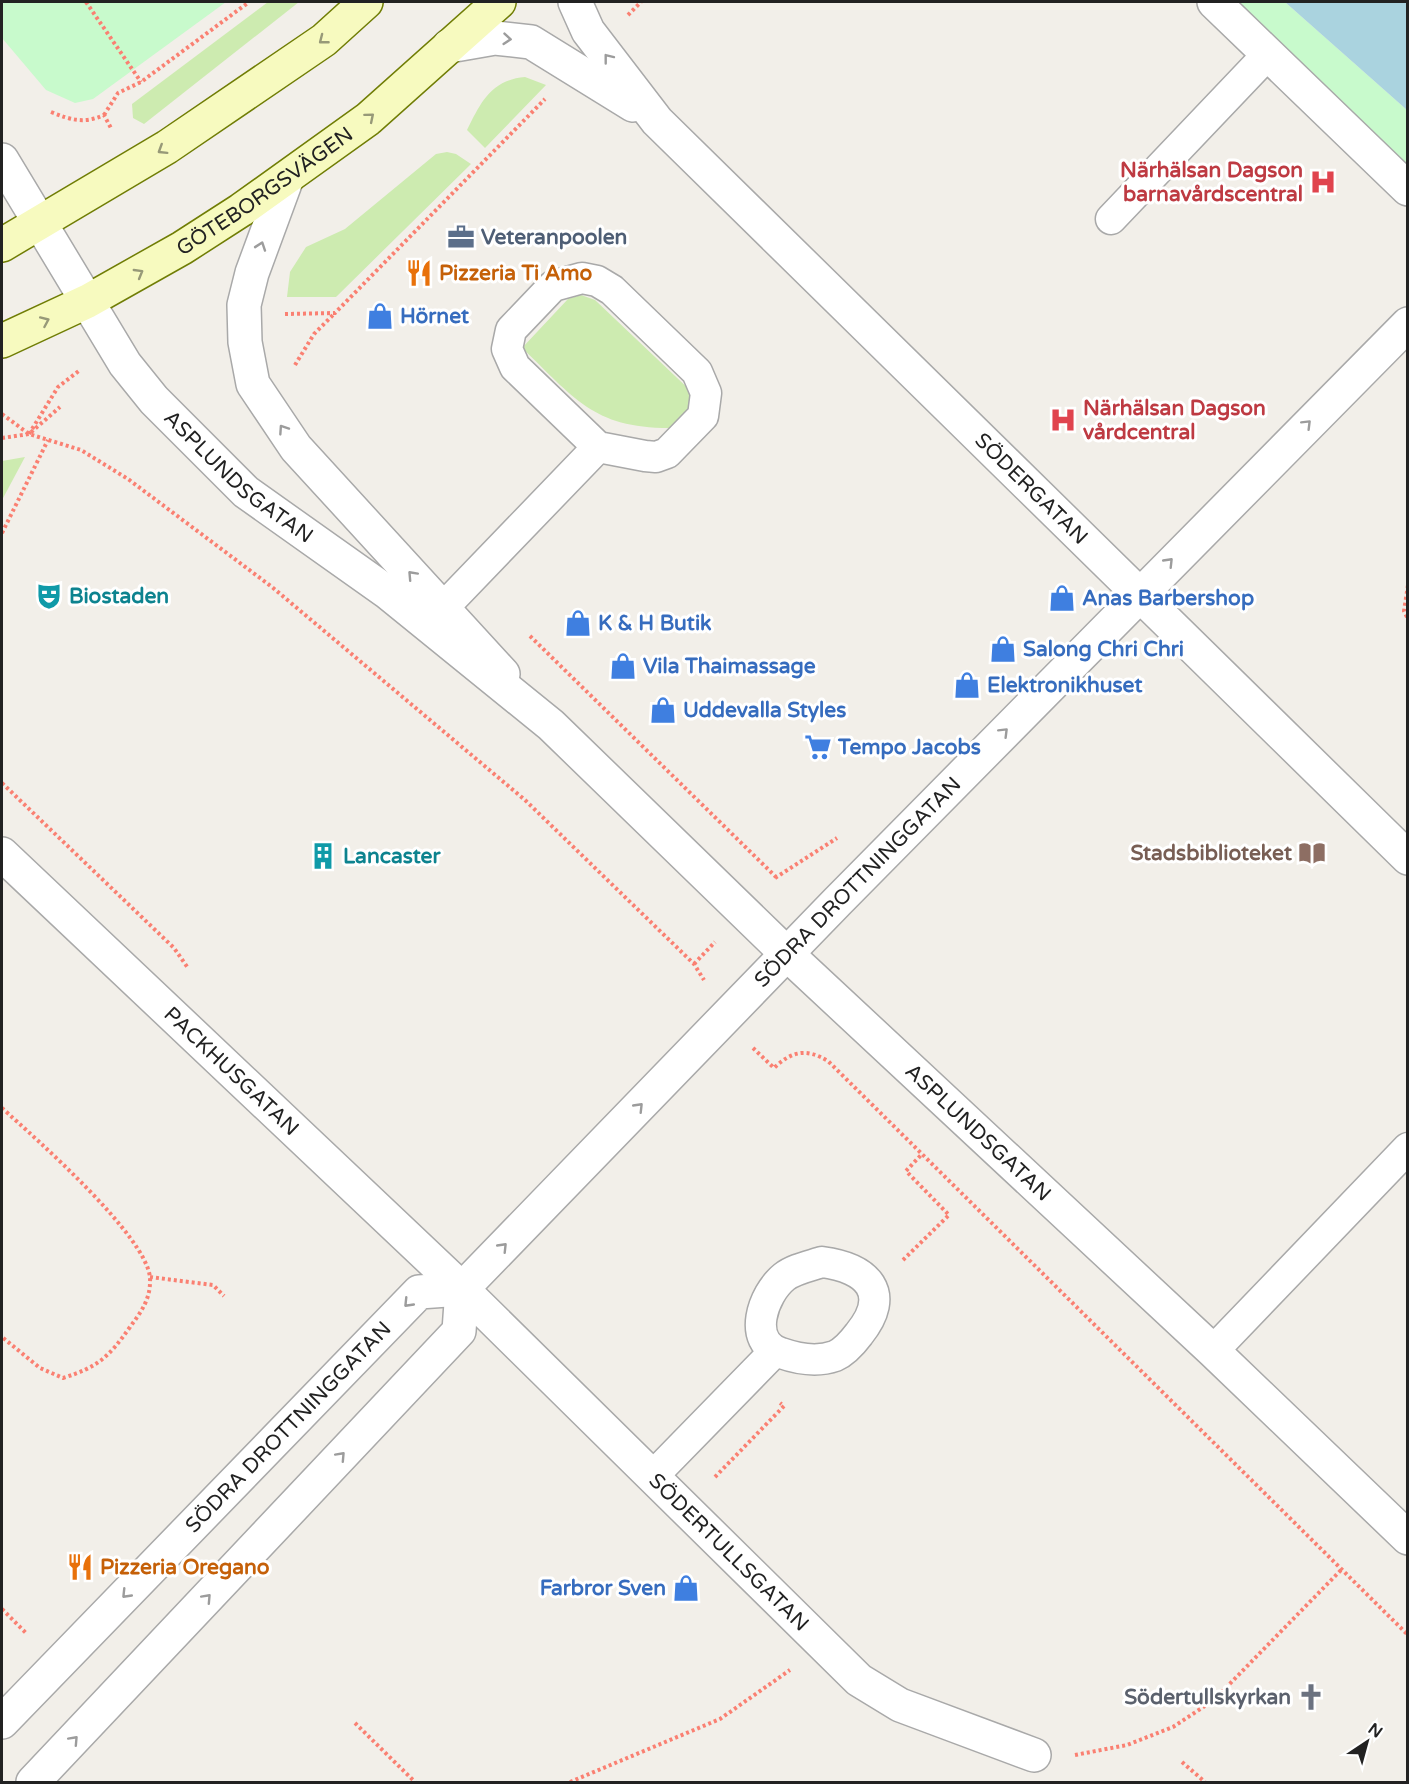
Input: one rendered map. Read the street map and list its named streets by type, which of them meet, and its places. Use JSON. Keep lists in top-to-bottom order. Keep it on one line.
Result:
{"streets":{"main road":["GÖTEBORGSVÄGEN"],"street":["ASPLUNDSGATAN","SÖDERGATAN","SÖDRA DROTTNINGGATAN","PACKHUSGATAN","SÖDERTULLSGATAN"]},"crossings":[["GÖTEBORGSVÄGEN","ASPLUNDSGATAN"],["GÖTEBORGSVÄGEN","SÖDERGATAN"],["ASPLUNDSGATAN","SÖDRA DROTTNINGGATAN"],["SÖDERGATAN","SÖDRA DROTTNINGGATAN"],["SÖDRA DROTTNINGGATAN","PACKHUSGATAN"],["SÖDRA DROTTNINGGATAN","SÖDERTULLSGATAN"],["PACKHUSGATAN","SÖDERTULLSGATAN"]],"places":{"hospital":["Närhälsan Dagson barnavårdscentral","Närhälsan Dagson vårdcentral"],"office":["Veteranpoolen"],"restaurant":["Pizzeria Ti Amo","Pizzeria Oregano"],"shop":["Hörnet","Anas Barbershop","K & H Butik","Salong Chri Chri","Vila Thaimassage","Elektronikhuset","Uddevalla Styles","Farbror Sven"],"theatre":["Biostaden"],"supermarket":["Tempo Jacobs"],"library":["Stadsbiblioteket"],"building":["Lancaster"],"church":["Södertullskyrkan"]},"north":"top right"}
